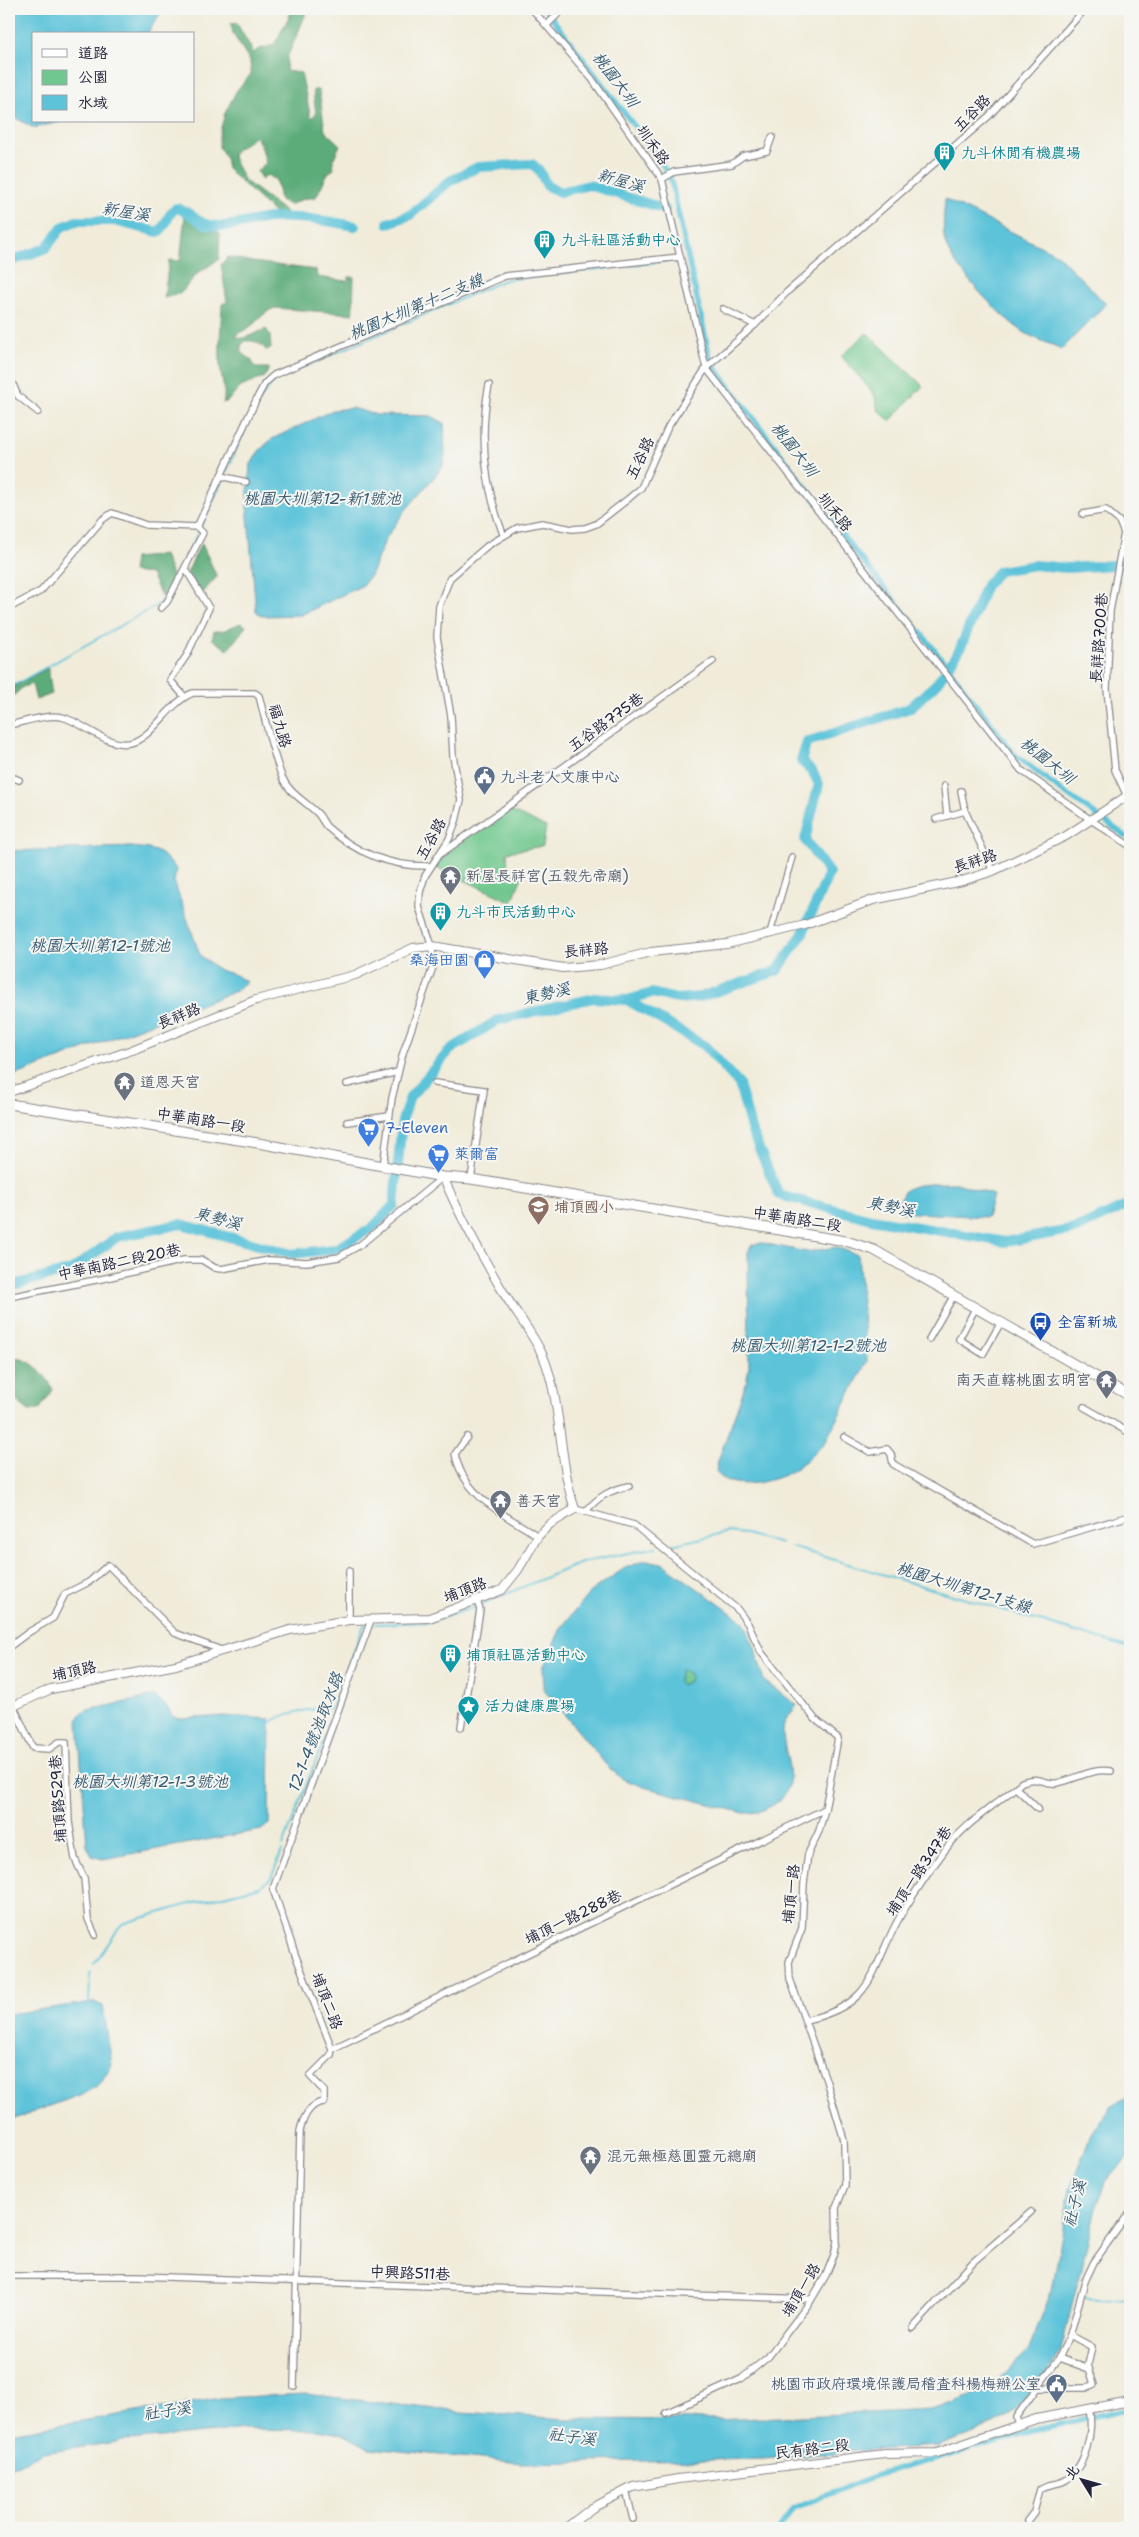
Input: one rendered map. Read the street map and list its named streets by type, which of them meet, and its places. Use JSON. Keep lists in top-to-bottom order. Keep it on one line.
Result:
{"streets":{"main road":["中華南路一段","中華南路二段"],"street":["五谷路","圳禾路","長祥路700巷","五谷路775巷","福九路","長祥路","中華南路二段20巷","埔頂路","埔頂路529巷","埔頂一路347巷","埔頂一路","埔頂一路288巷","埔頂二路","中興路511巷","民有路二段"]},"crossings":[["五谷路","圳禾路"],["五谷路","五谷路775巷"],["五谷路","福九路"],["五谷路","長祥路"],["五谷路","中華南路一段"],["圳禾路","長祥路"],["長祥路700巷","長祥路"],["中華南路一段","中華南路二段"],["中華南路二段","中華南路二段20巷"],["埔頂路","埔頂路529巷"],["埔頂路","埔頂一路"],["埔頂路","埔頂二路"],["埔頂一路347巷","埔頂一路"],["埔頂一路","埔頂一路288巷"],["埔頂一路","中興路511巷"],["埔頂一路288巷","埔頂二路"],["埔頂二路","中興路511巷"]],"water":["桃園大圳","新屋溪","桃園大圳第十二支線","桃園大圳第12-新1號池","桃園大圳第12-1號池","東勢溪","桃園大圳第12-1-2號池","桃園大圳第12-1支線","12-1-4號池取水路","桃園大圳第12-1-3號池","社子溪"],"places":{"building":["九斗休閒有機農場","九斗社區活動中心","九斗市民活動中心","埔頂社區活動中心"],"public building":["九斗老人文康中心","桃園市政府環境保護局稽查科楊梅辦公室"],"temple":["新屋長祥宮(五穀先帝廟)","道恩天宮","南天直轄桃園玄明宮","善天宮","混元無極慈圓靈元總廟"],"shop":["桑海田園"],"supermarket":["7-Eleven","萊爾富"],"school or university":["埔頂國小"],"bus stop":["全富新城"],"place":["活力健康農場"]},"legend":["道路","公園","水域"],"north":"top left"}
